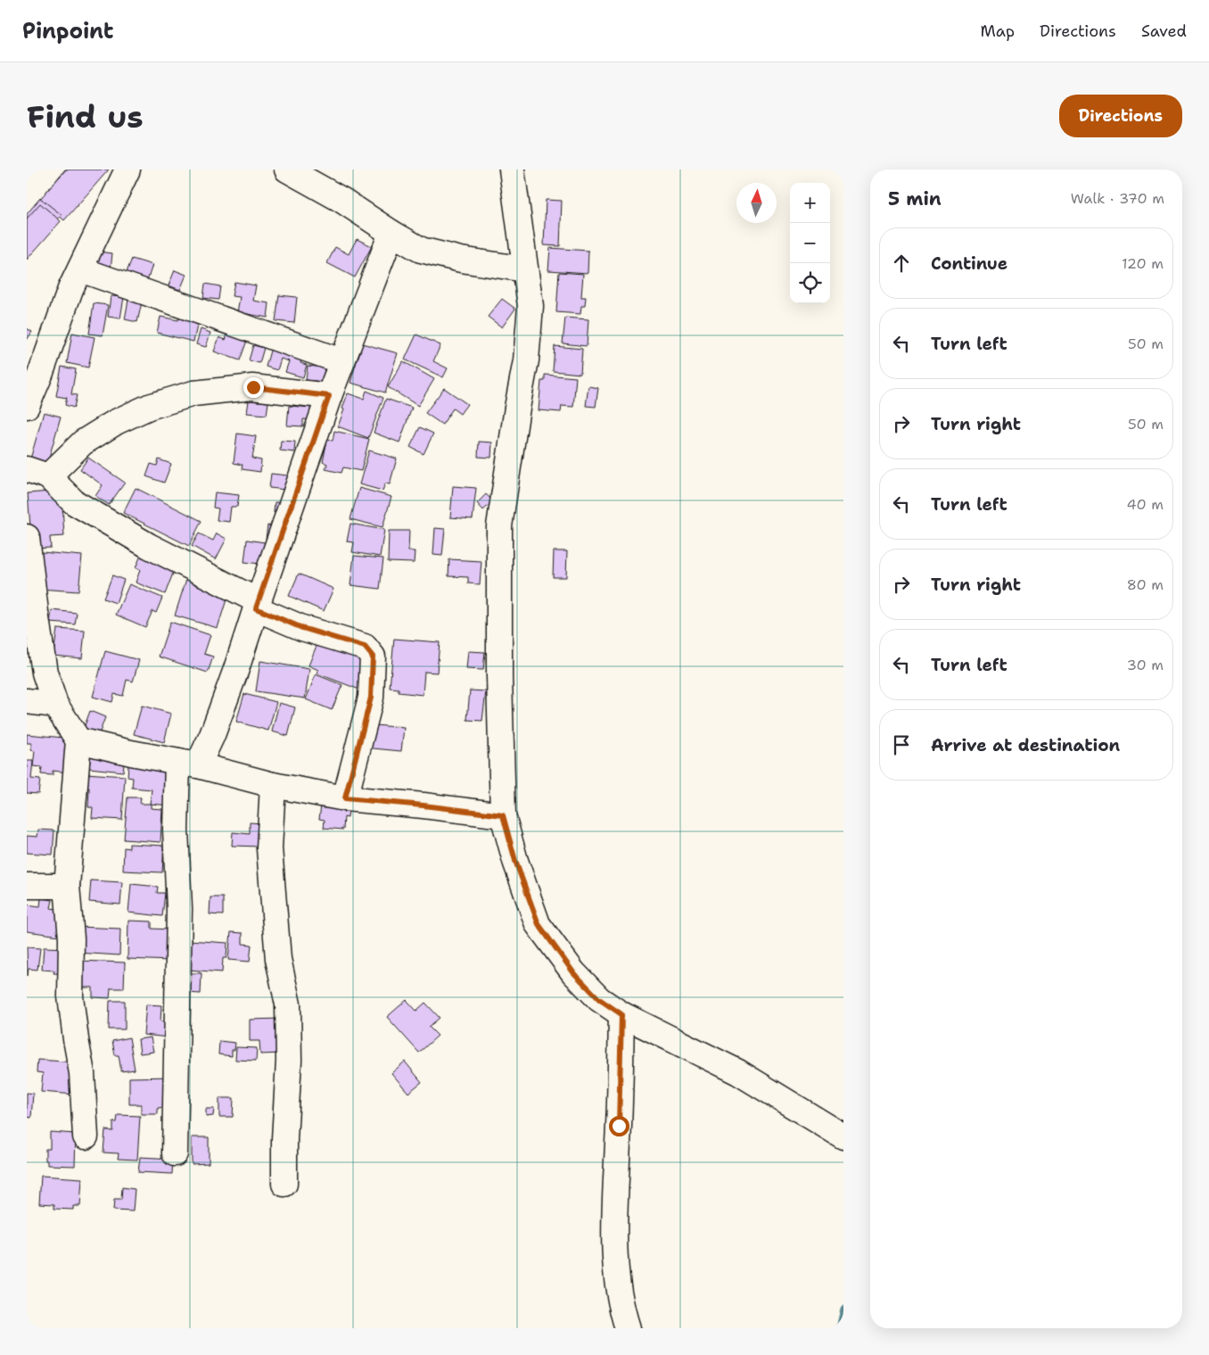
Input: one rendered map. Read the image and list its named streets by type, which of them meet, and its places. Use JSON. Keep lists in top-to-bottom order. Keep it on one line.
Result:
{"north":"top","page":{"header":"Pinpoint","nav":["Map","Directions","Saved"],"buttons":"Directions","title":"Find us","heading":["5 min","Walk · 370 m"],"map_buttons":["+","−"],"list":[["Continue","120 m"],["Turn left","50 m"],["Turn right","50 m"],["Turn left","40 m"],["Turn right","80 m"],["Turn left","30 m"],"Arrive at destination"]}}
